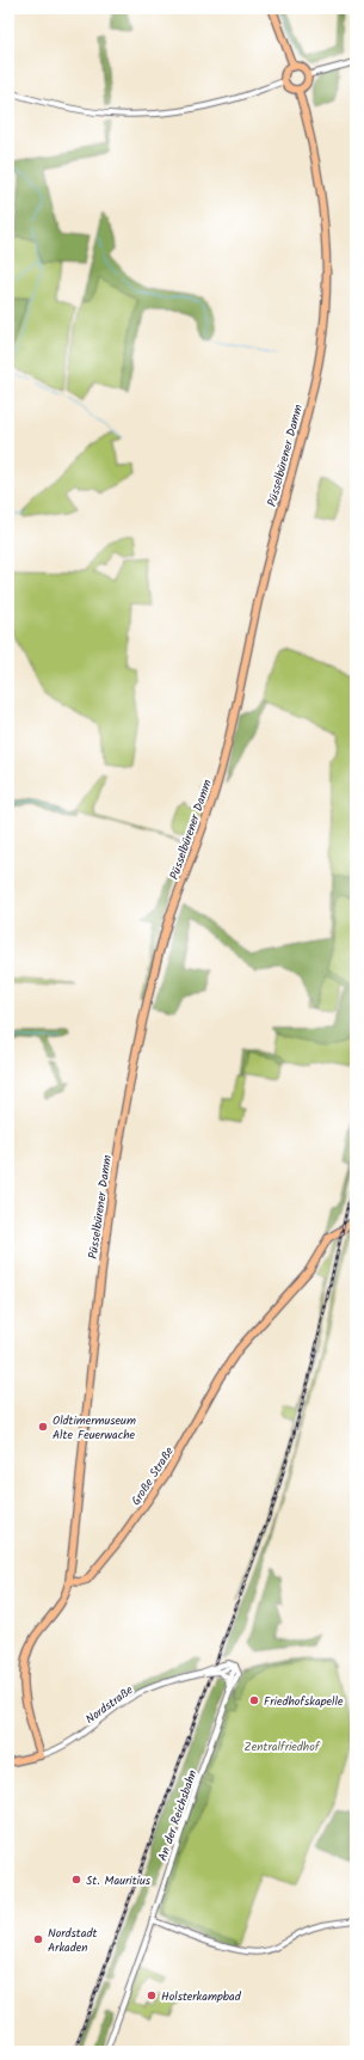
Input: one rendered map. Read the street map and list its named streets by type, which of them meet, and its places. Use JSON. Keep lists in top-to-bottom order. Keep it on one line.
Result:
{"streets":{"main road":["Püsselbürener Damm","Große Straße"],"street":["Nordstraße","An der Reichsbahn"]},"crossings":[["Püsselbürener Damm","Große Straße"],["Nordstraße","An der Reichsbahn"]],"parks":["Zentralfriedhof"],"places":["Oldtimermuseum Alte Feuerwache","Friedhofskapelle","St. Mauritius","Nordstadt Arkaden","Holsterkampbad"]}
